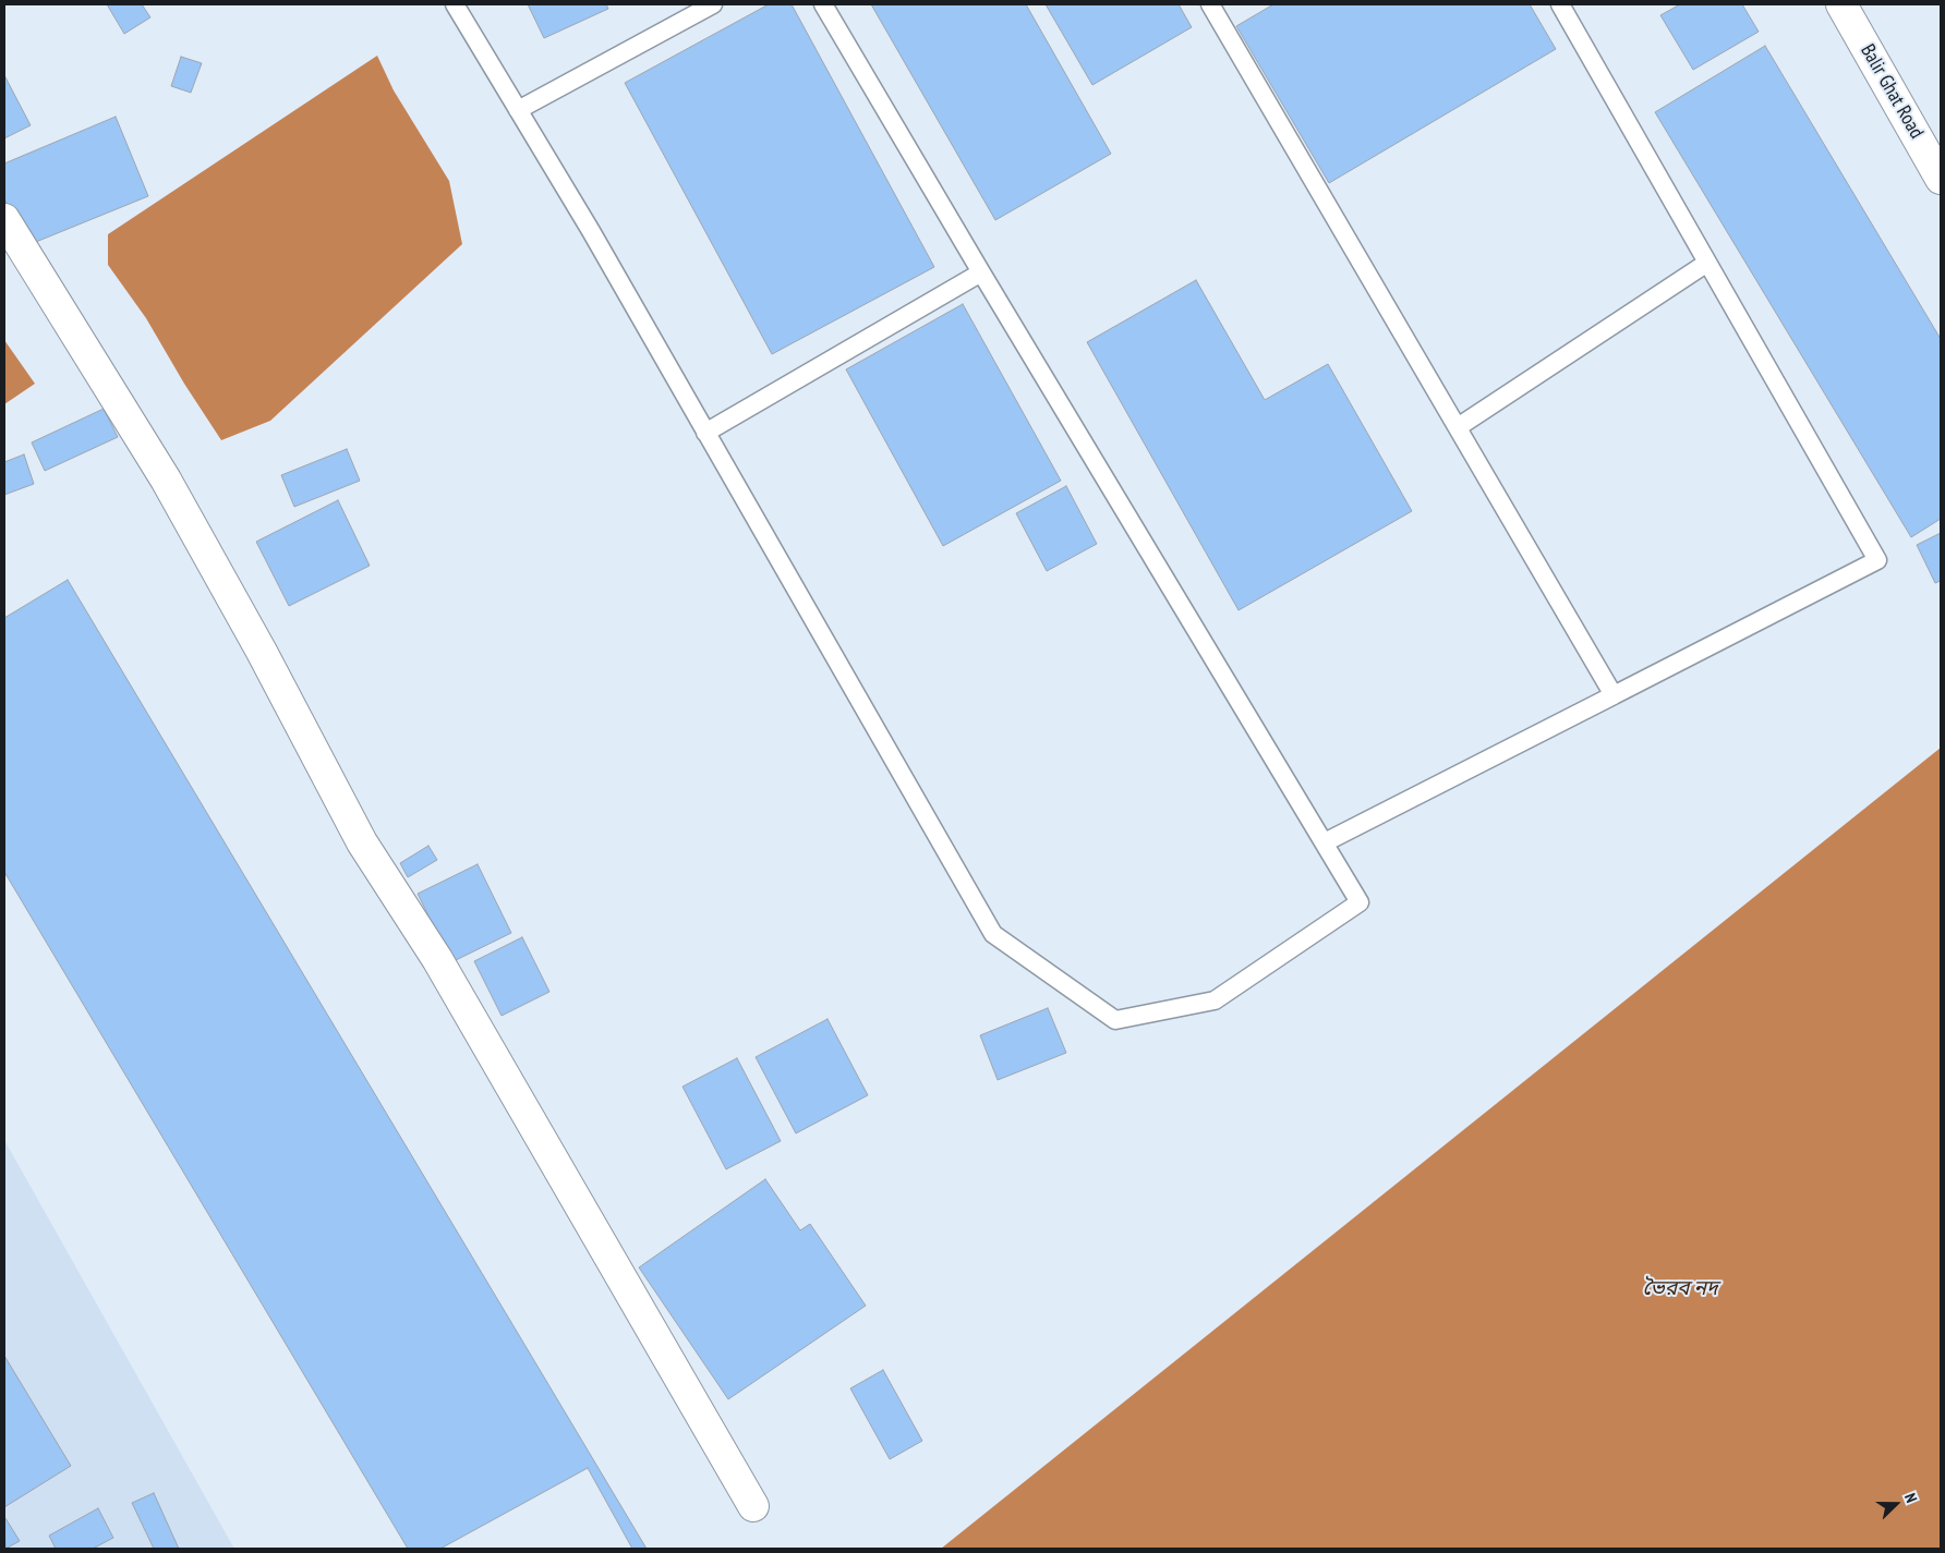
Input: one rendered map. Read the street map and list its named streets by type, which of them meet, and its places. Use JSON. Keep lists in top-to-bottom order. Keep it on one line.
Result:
{"streets":{"street":["Balir Ghat Road"]},"water":["ভৈরব নদ"],"north":"right"}
